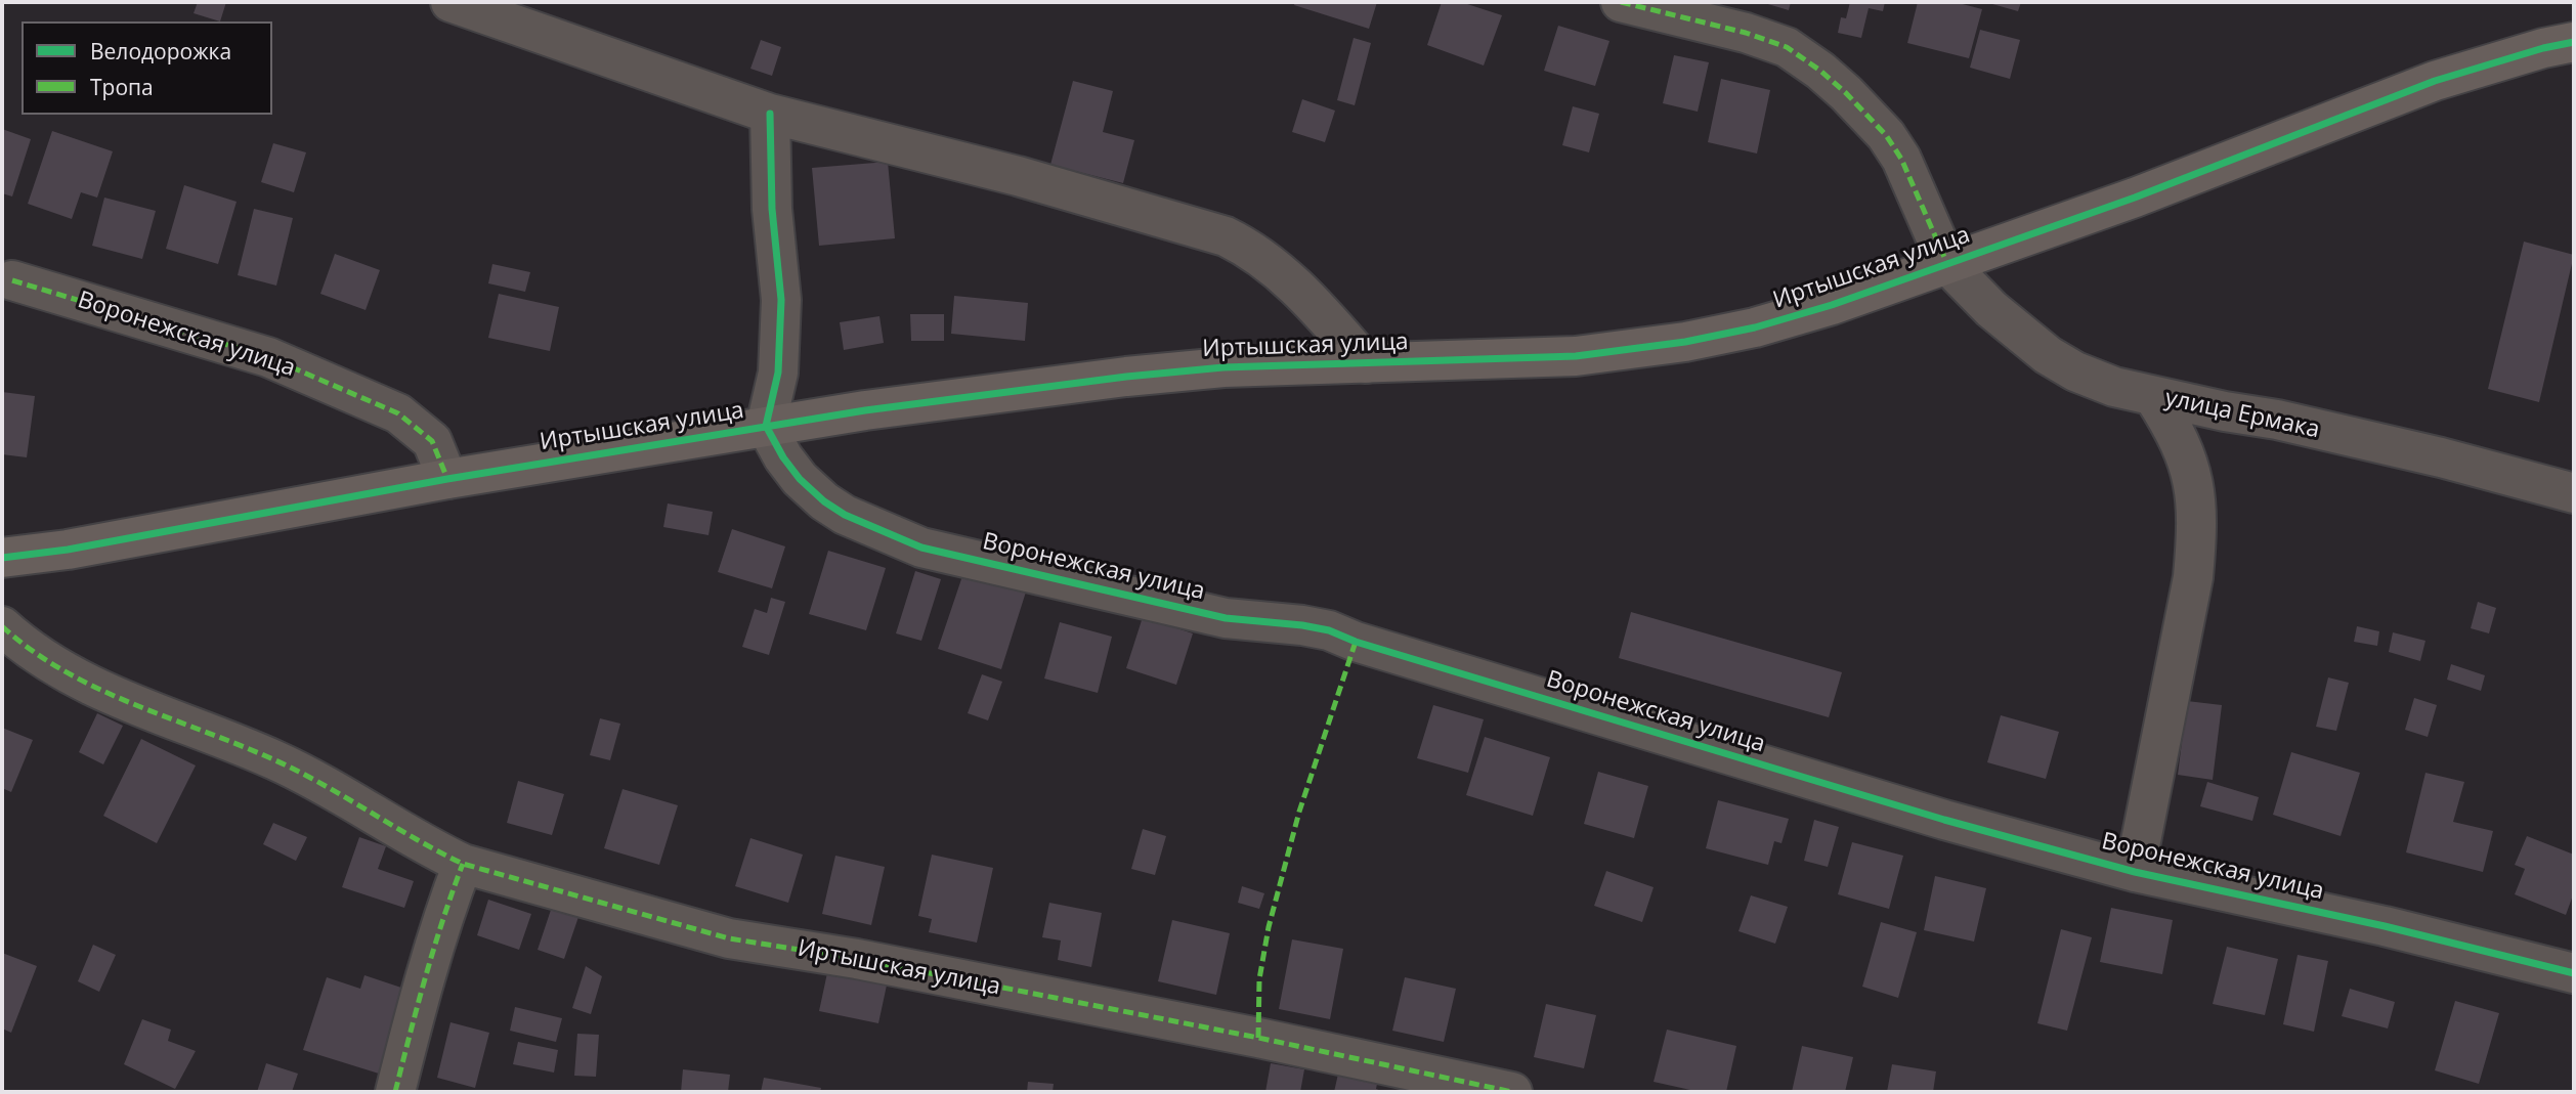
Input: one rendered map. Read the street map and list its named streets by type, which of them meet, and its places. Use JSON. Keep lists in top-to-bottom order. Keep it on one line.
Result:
{"streets":{"main road":["Иртышская улица"],"street":["Воронежская улица","улица Ермака"]},"crossings":[["Иртышская улица","Воронежская улица"],["Иртышская улица","улица Ермака"]],"legend":["Велодорожка","Тропа"]}
